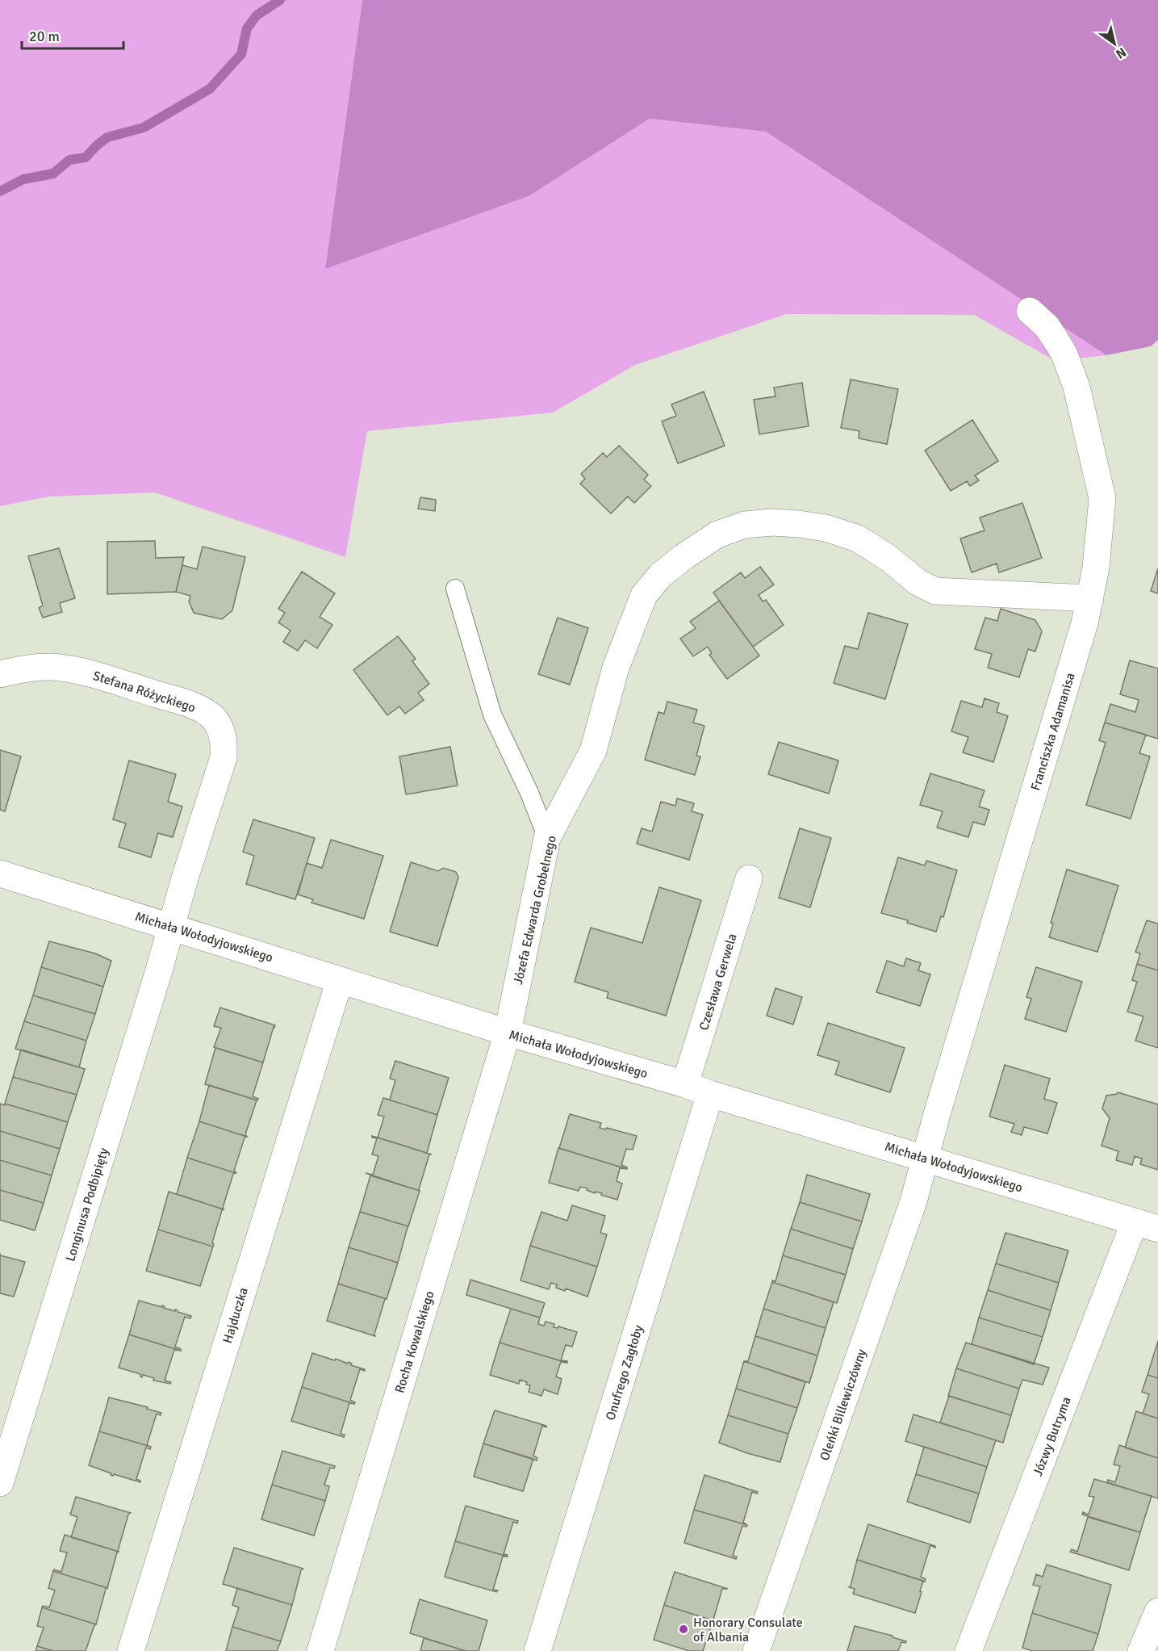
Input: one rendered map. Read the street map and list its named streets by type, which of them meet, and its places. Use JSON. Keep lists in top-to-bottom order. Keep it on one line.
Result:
{"streets":{"street":["Stefana Różyckiego","Franciszka Adamanisa","Józefa Edwarda Grobelnego","Michała Wołodyjowskiego","Czesława Gerwela","Longinusa Podbipięty","Hajduczka","Rocha Kowalskiego","Onufrego Zagłoby","Oleńki Billewiczówny","Józwy Butryma"]},"crossings":[["Stefana Różyckiego","Michała Wołodyjowskiego"],["Stefana Różyckiego","Longinusa Podbipięty"],["Franciszka Adamanisa","Józefa Edwarda Grobelnego"],["Franciszka Adamanisa","Michała Wołodyjowskiego"],["Franciszka Adamanisa","Oleńki Billewiczówny"],["Józefa Edwarda Grobelnego","Michała Wołodyjowskiego"],["Józefa Edwarda Grobelnego","Rocha Kowalskiego"],["Michała Wołodyjowskiego","Czesława Gerwela"],["Michała Wołodyjowskiego","Longinusa Podbipięty"],["Michała Wołodyjowskiego","Hajduczka"],["Michała Wołodyjowskiego","Rocha Kowalskiego"],["Michała Wołodyjowskiego","Onufrego Zagłoby"],["Michała Wołodyjowskiego","Oleńki Billewiczówny"],["Michała Wołodyjowskiego","Józwy Butryma"]],"places":["Honorary Consulate of Albania"],"scale_bar":"20 m","north":"bottom right"}
